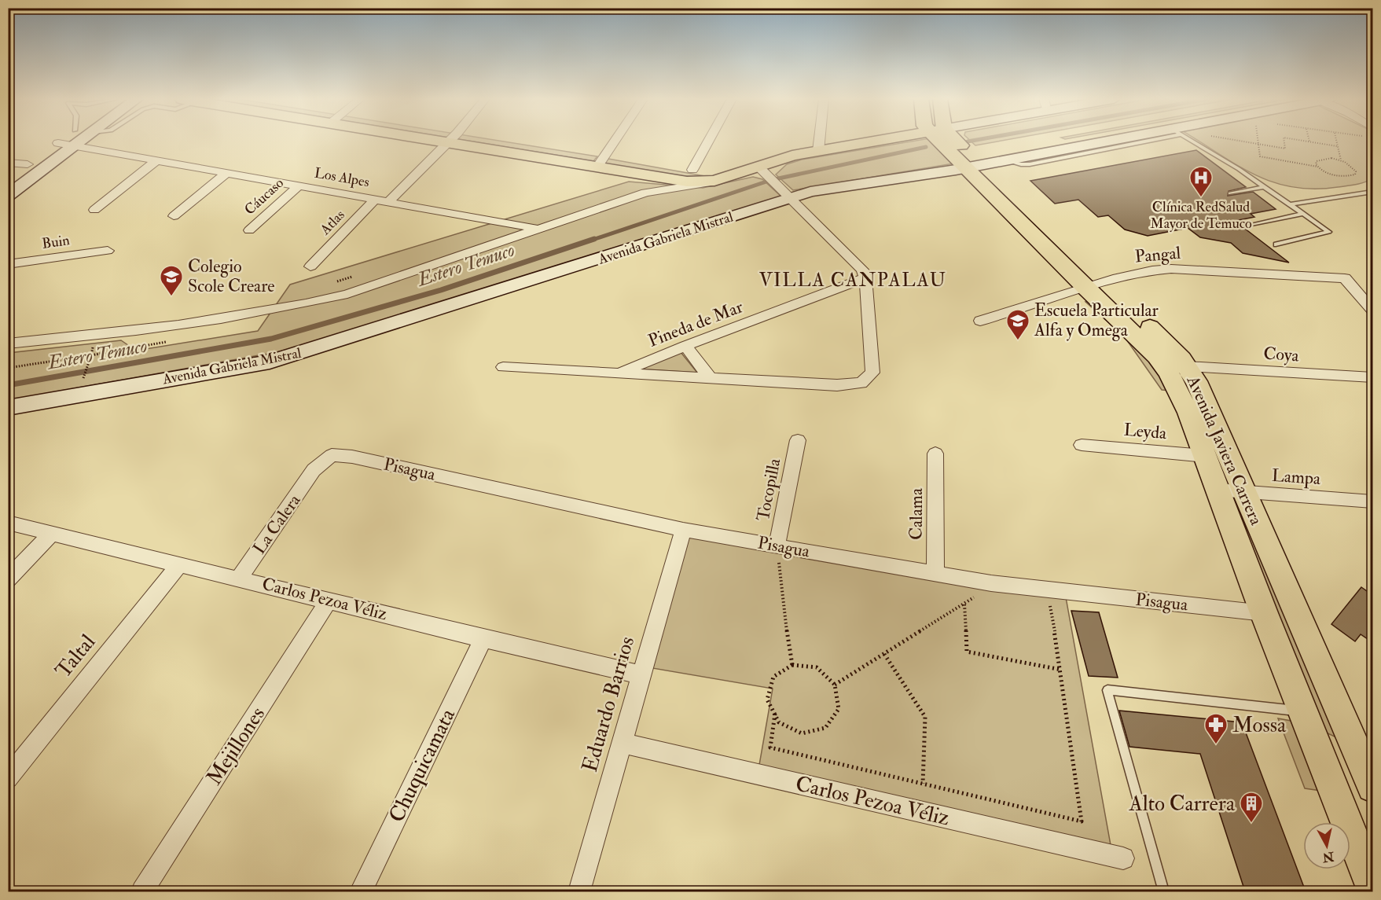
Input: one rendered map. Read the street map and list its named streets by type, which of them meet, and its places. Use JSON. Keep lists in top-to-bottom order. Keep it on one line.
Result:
{"streets":{"main road":["Avenida Javiera Carrera"],"street":["Los Alpes","Cáucaso","Atlas","Avenida Gabriela Mistral","Buin","Pangal","Pineda de Mar","Coya","Leyda","Pisagua","Lampa","Tocopilla","Calama","La Calera","Carlos Pezoa Véliz","Taltal","Eduardo Barrios","Mejillones","Chuquicamata"]},"crossings":[["Los Alpes","Cáucaso"],["Los Alpes","Atlas"],["Avenida Gabriela Mistral","Avenida Javiera Carrera"],["Pangal","Avenida Javiera Carrera"],["Coya","Avenida Javiera Carrera"],["Leyda","Avenida Javiera Carrera"],["Avenida Javiera Carrera","Pisagua"],["Avenida Javiera Carrera","Lampa"],["Pisagua","Tocopilla"],["Pisagua","Calama"],["Pisagua","La Calera"],["Pisagua","Eduardo Barrios"],["La Calera","Carlos Pezoa Véliz"],["Carlos Pezoa Véliz","Taltal"],["Carlos Pezoa Véliz","Eduardo Barrios"],["Carlos Pezoa Véliz","Mejillones"],["Carlos Pezoa Véliz","Chuquicamata"]],"districts":["VILLA CANPALAU"],"water":["Estero Temuco"],"places":{"hospital":["Clínica RedSalud Mayor de Temuco"],"school or university":["Colegio Scole Creare","Escuela Particular Alfa y Omega"],"pharmacy":["Mossa"],"building":["Alto Carrera"]},"north":"bottom"}
